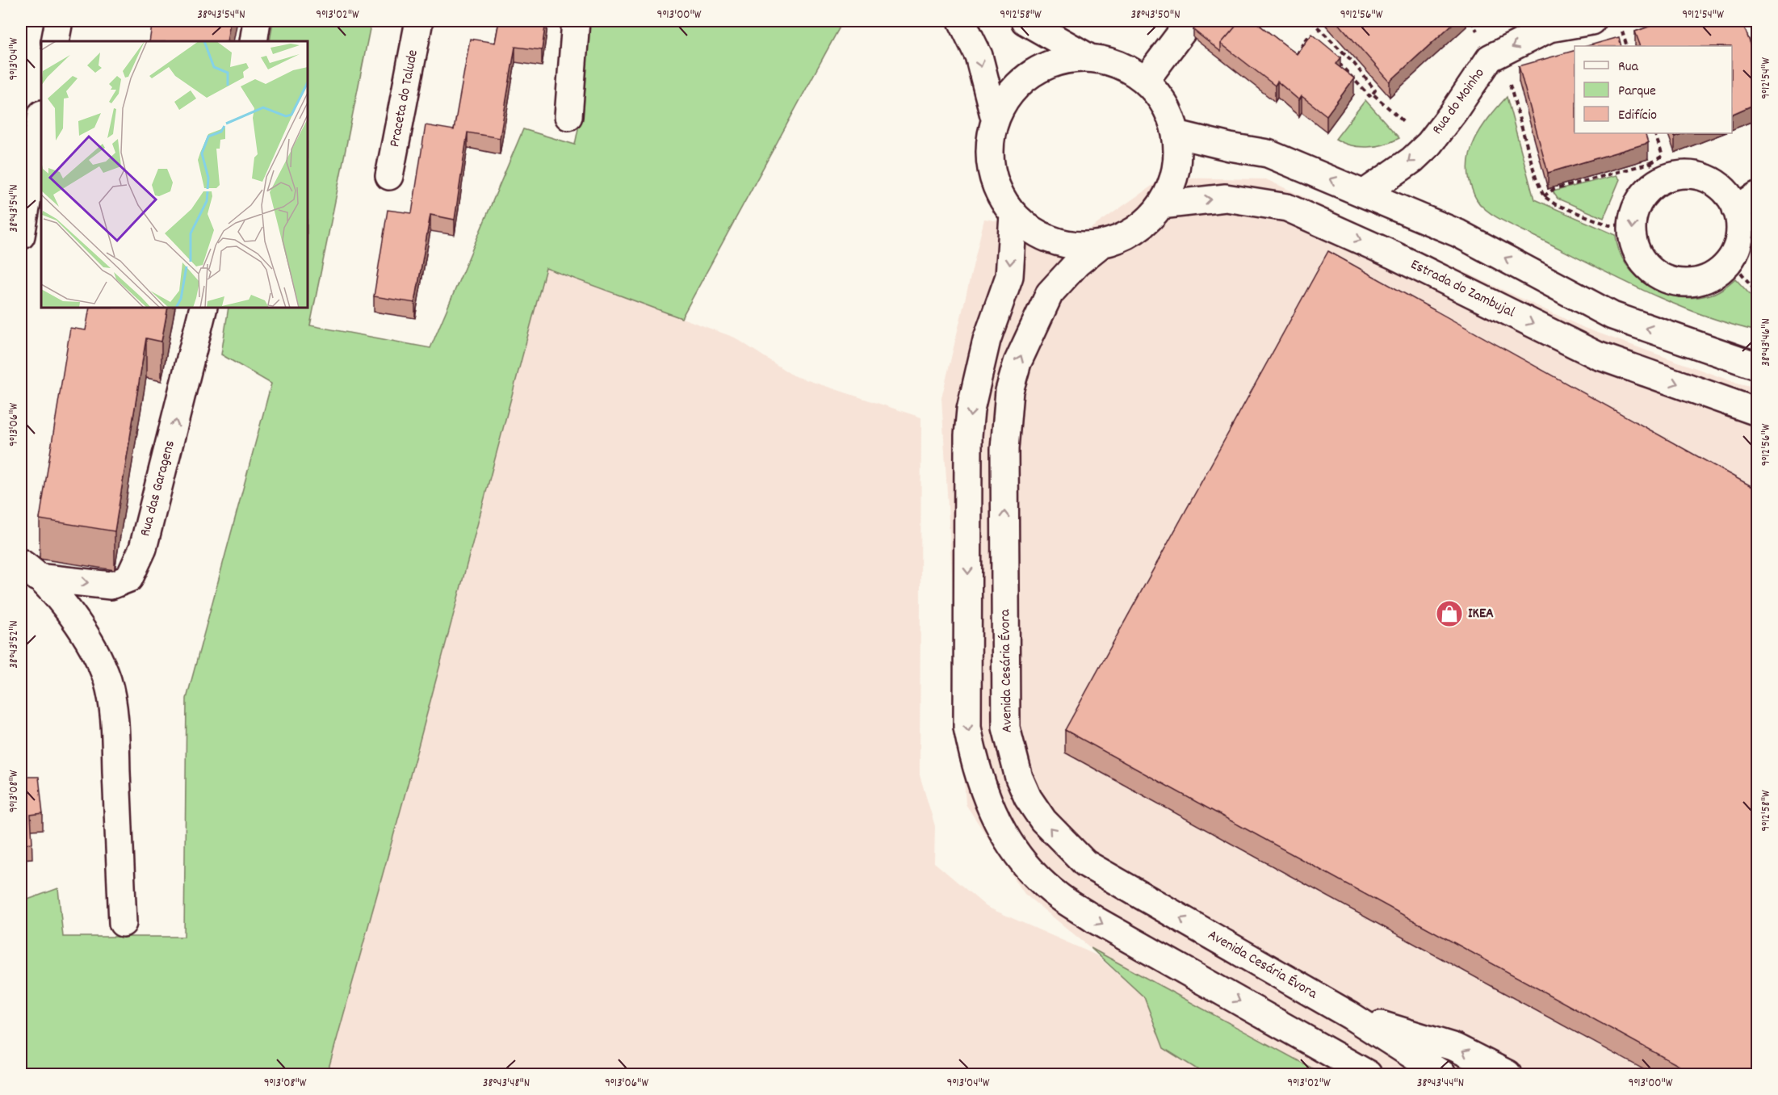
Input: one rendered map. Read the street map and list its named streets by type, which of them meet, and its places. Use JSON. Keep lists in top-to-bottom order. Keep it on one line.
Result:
{"streets":{"street":["Praceta do Talude","Rua do Moinho","Estrada do Zambujal","Rua das Garagens","Avenida Cesária Évora"]},"one_way":["Rua do Moinho","Rua das Garagens","Avenida Cesária Évora"],"places":{"shop":["IKEA"]},"legend":["Rua","Parque","Edifício"],"coordinates":["38°43'54\"N","9°13'02\"W","9°13'00\"W","9°12'58\"W","38°43'50\"N","9°12'56\"W","9°12'54\"W","9°13'04\"W","38°43'46\"N","9°13'06\"W","38°43'52\"N","9°13'08\"W","38°43'48\"N","38°43'44\"N"]}
